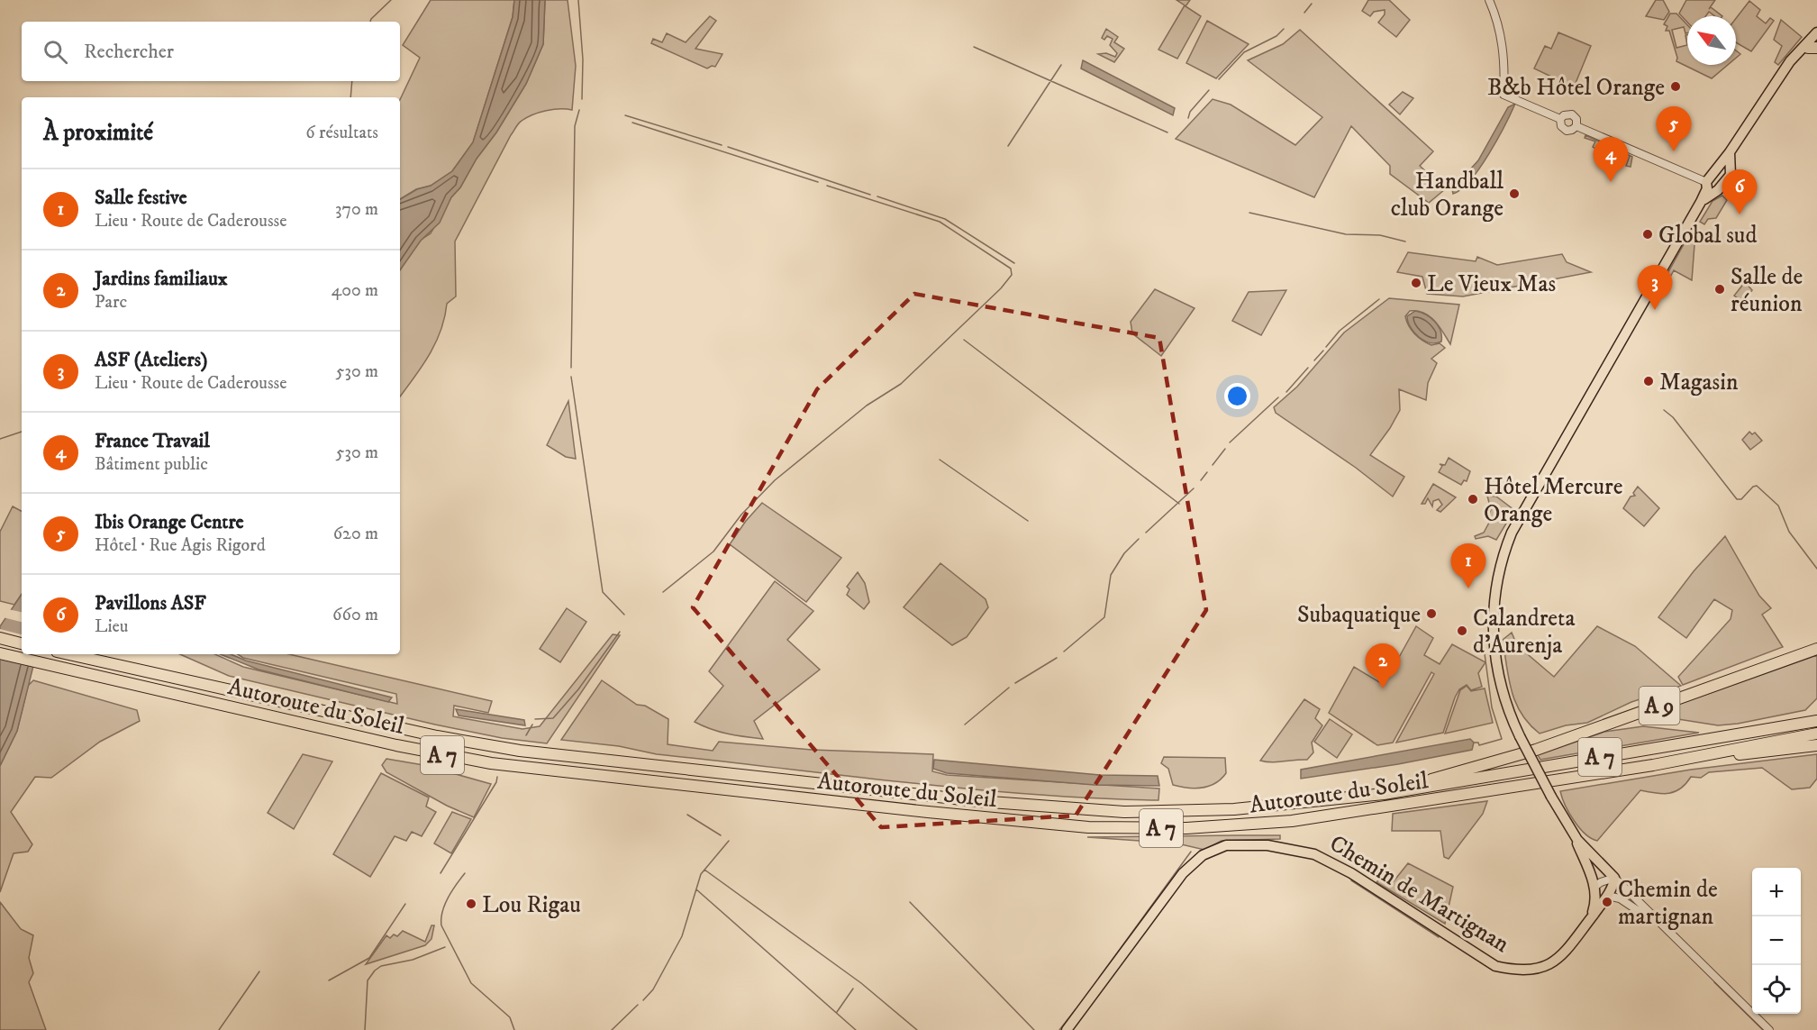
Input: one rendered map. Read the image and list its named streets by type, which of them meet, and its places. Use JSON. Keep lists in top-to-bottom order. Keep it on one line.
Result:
{"streets":{"highway":["Autoroute du Soleil","A 9","A 7"],"main road":["Chemin de Martignan"]},"crossings":[["Autoroute du Soleil","A 9"]],"places":["B&b Hôtel Orange","Handball club Orange","Global sud","Le Vieux Mas","Salle de réunion","Magasin","Hôtel Mercure Orange","Subaquatique","Calandreta d'Aurenja","Chemin de martignan","Lou Rigau"],"north":"top left","page":{"search":"Rechercher","heading":["À proximité","6 résultats"],"pins":["5","4","6","3","1","2"],"list":[{"mark":"1","name":"Salle festive","note":"Lieu · Route de Caderousse","value":"370 m"},{"mark":"2","name":"Jardins familiaux","note":"Parc","value":"400 m"},{"mark":"3","name":"ASF (Ateliers)","note":"Lieu · Route de Caderousse","value":"530 m"},{"mark":"4","name":"France Travail","note":"Bâtiment public","value":"530 m"},{"mark":"5","name":"Ibis Orange Centre","note":"Hôtel · Rue Agis Rigord","value":"620 m"},{"mark":"6","name":"Pavillons ASF","note":"Lieu","value":"660 m"}],"map_buttons":["+","−"]}}
